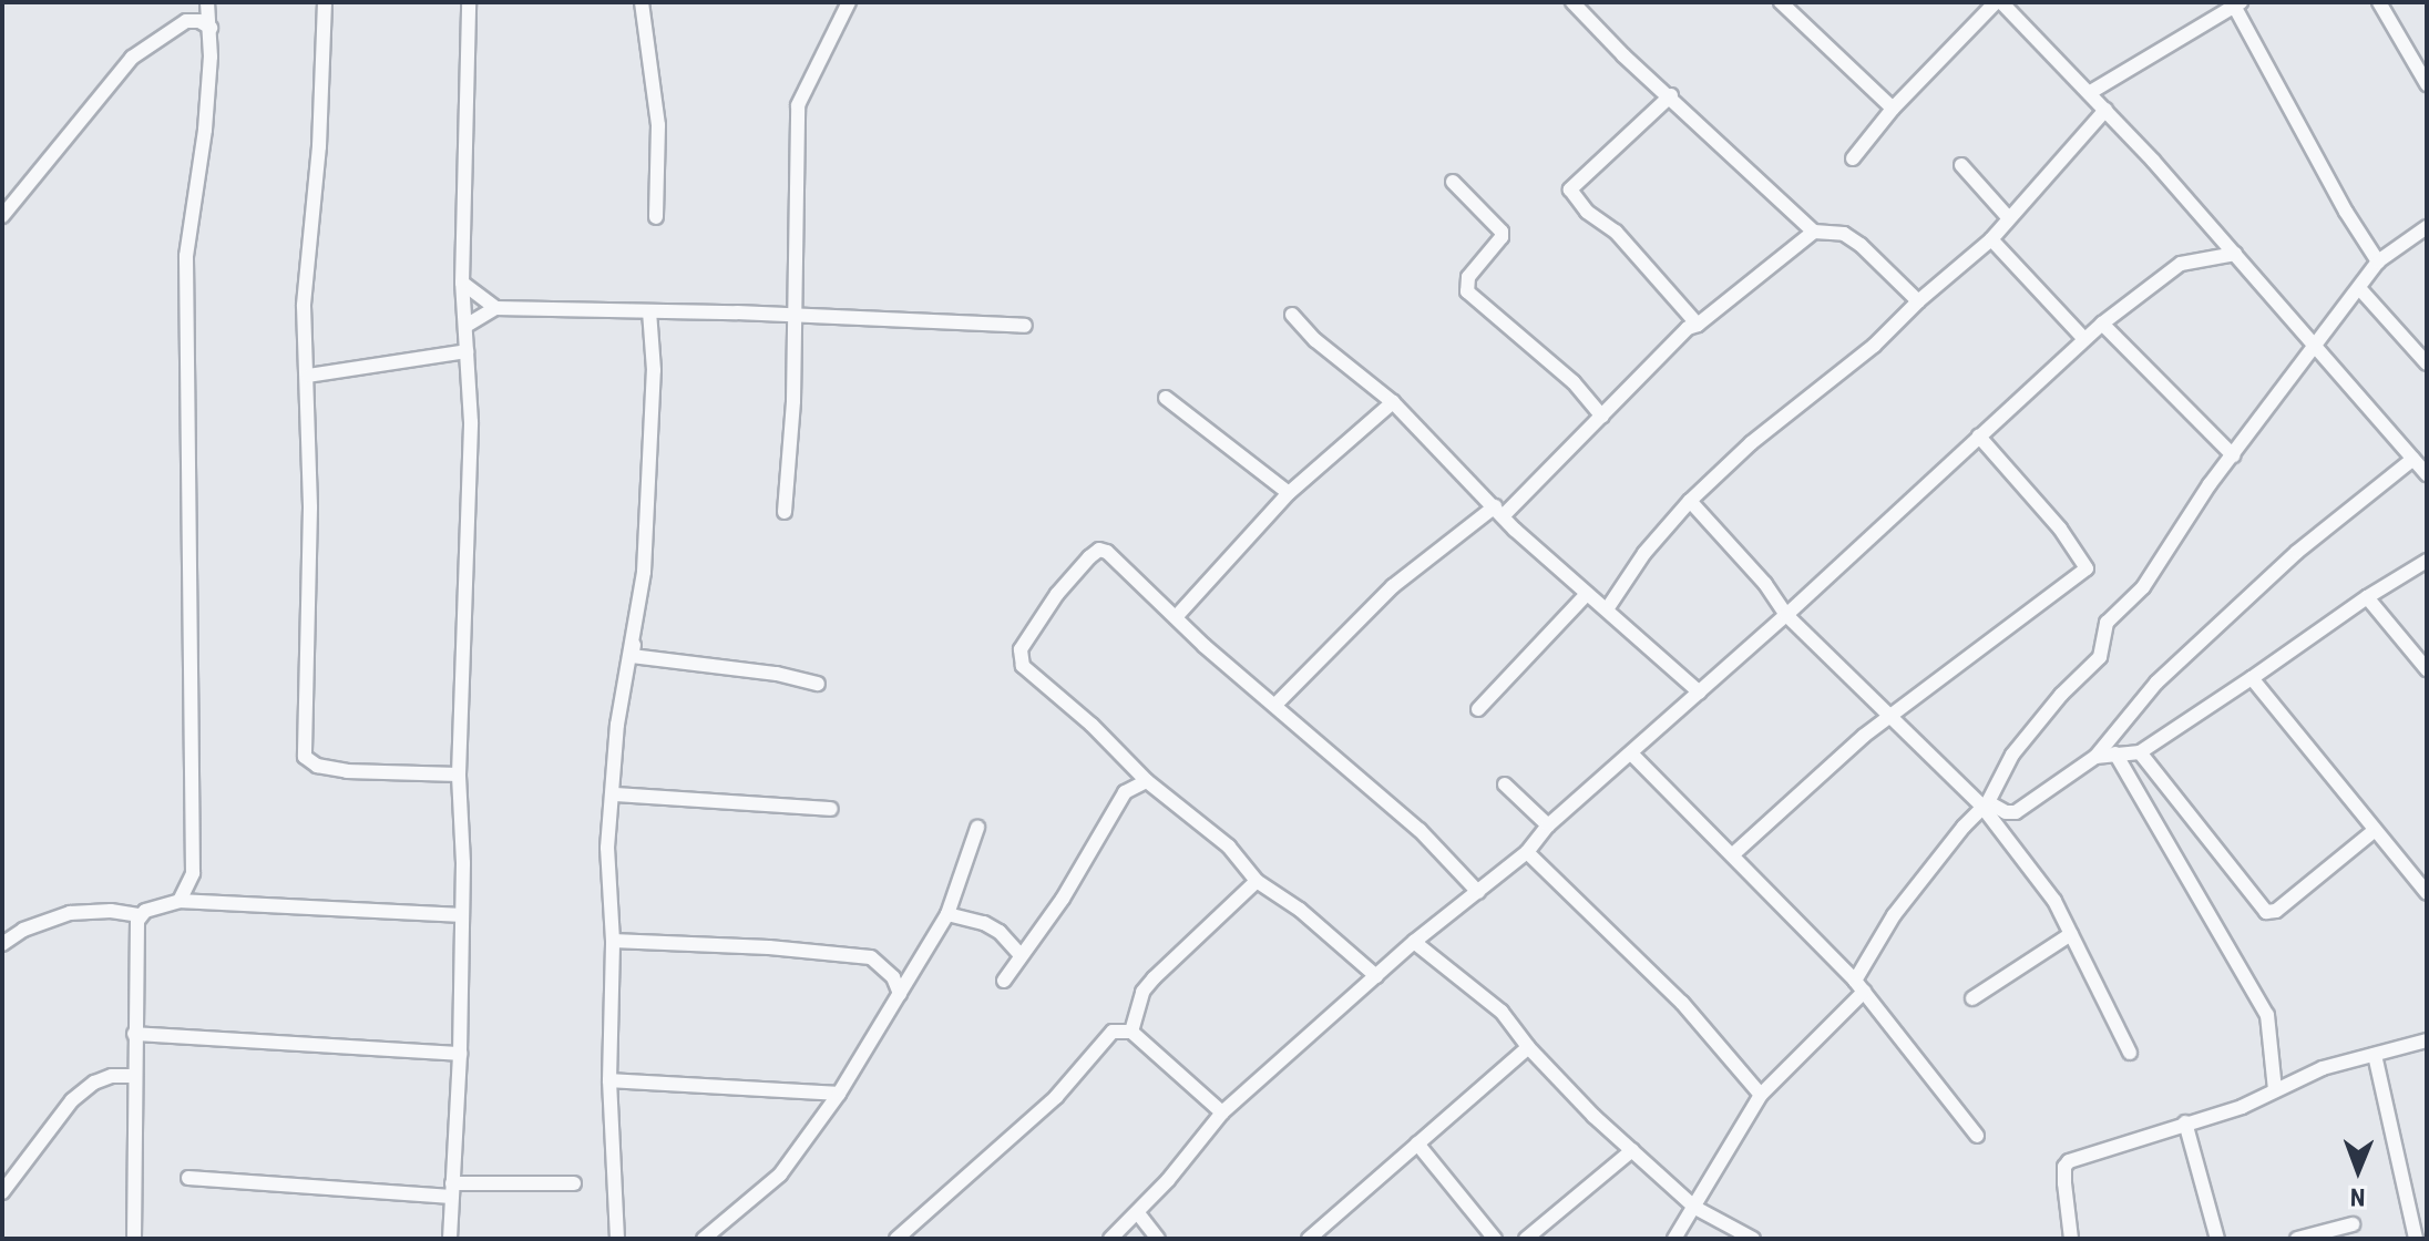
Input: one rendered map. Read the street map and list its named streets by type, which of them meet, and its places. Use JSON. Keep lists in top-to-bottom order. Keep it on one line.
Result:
{"north":"bottom"}
